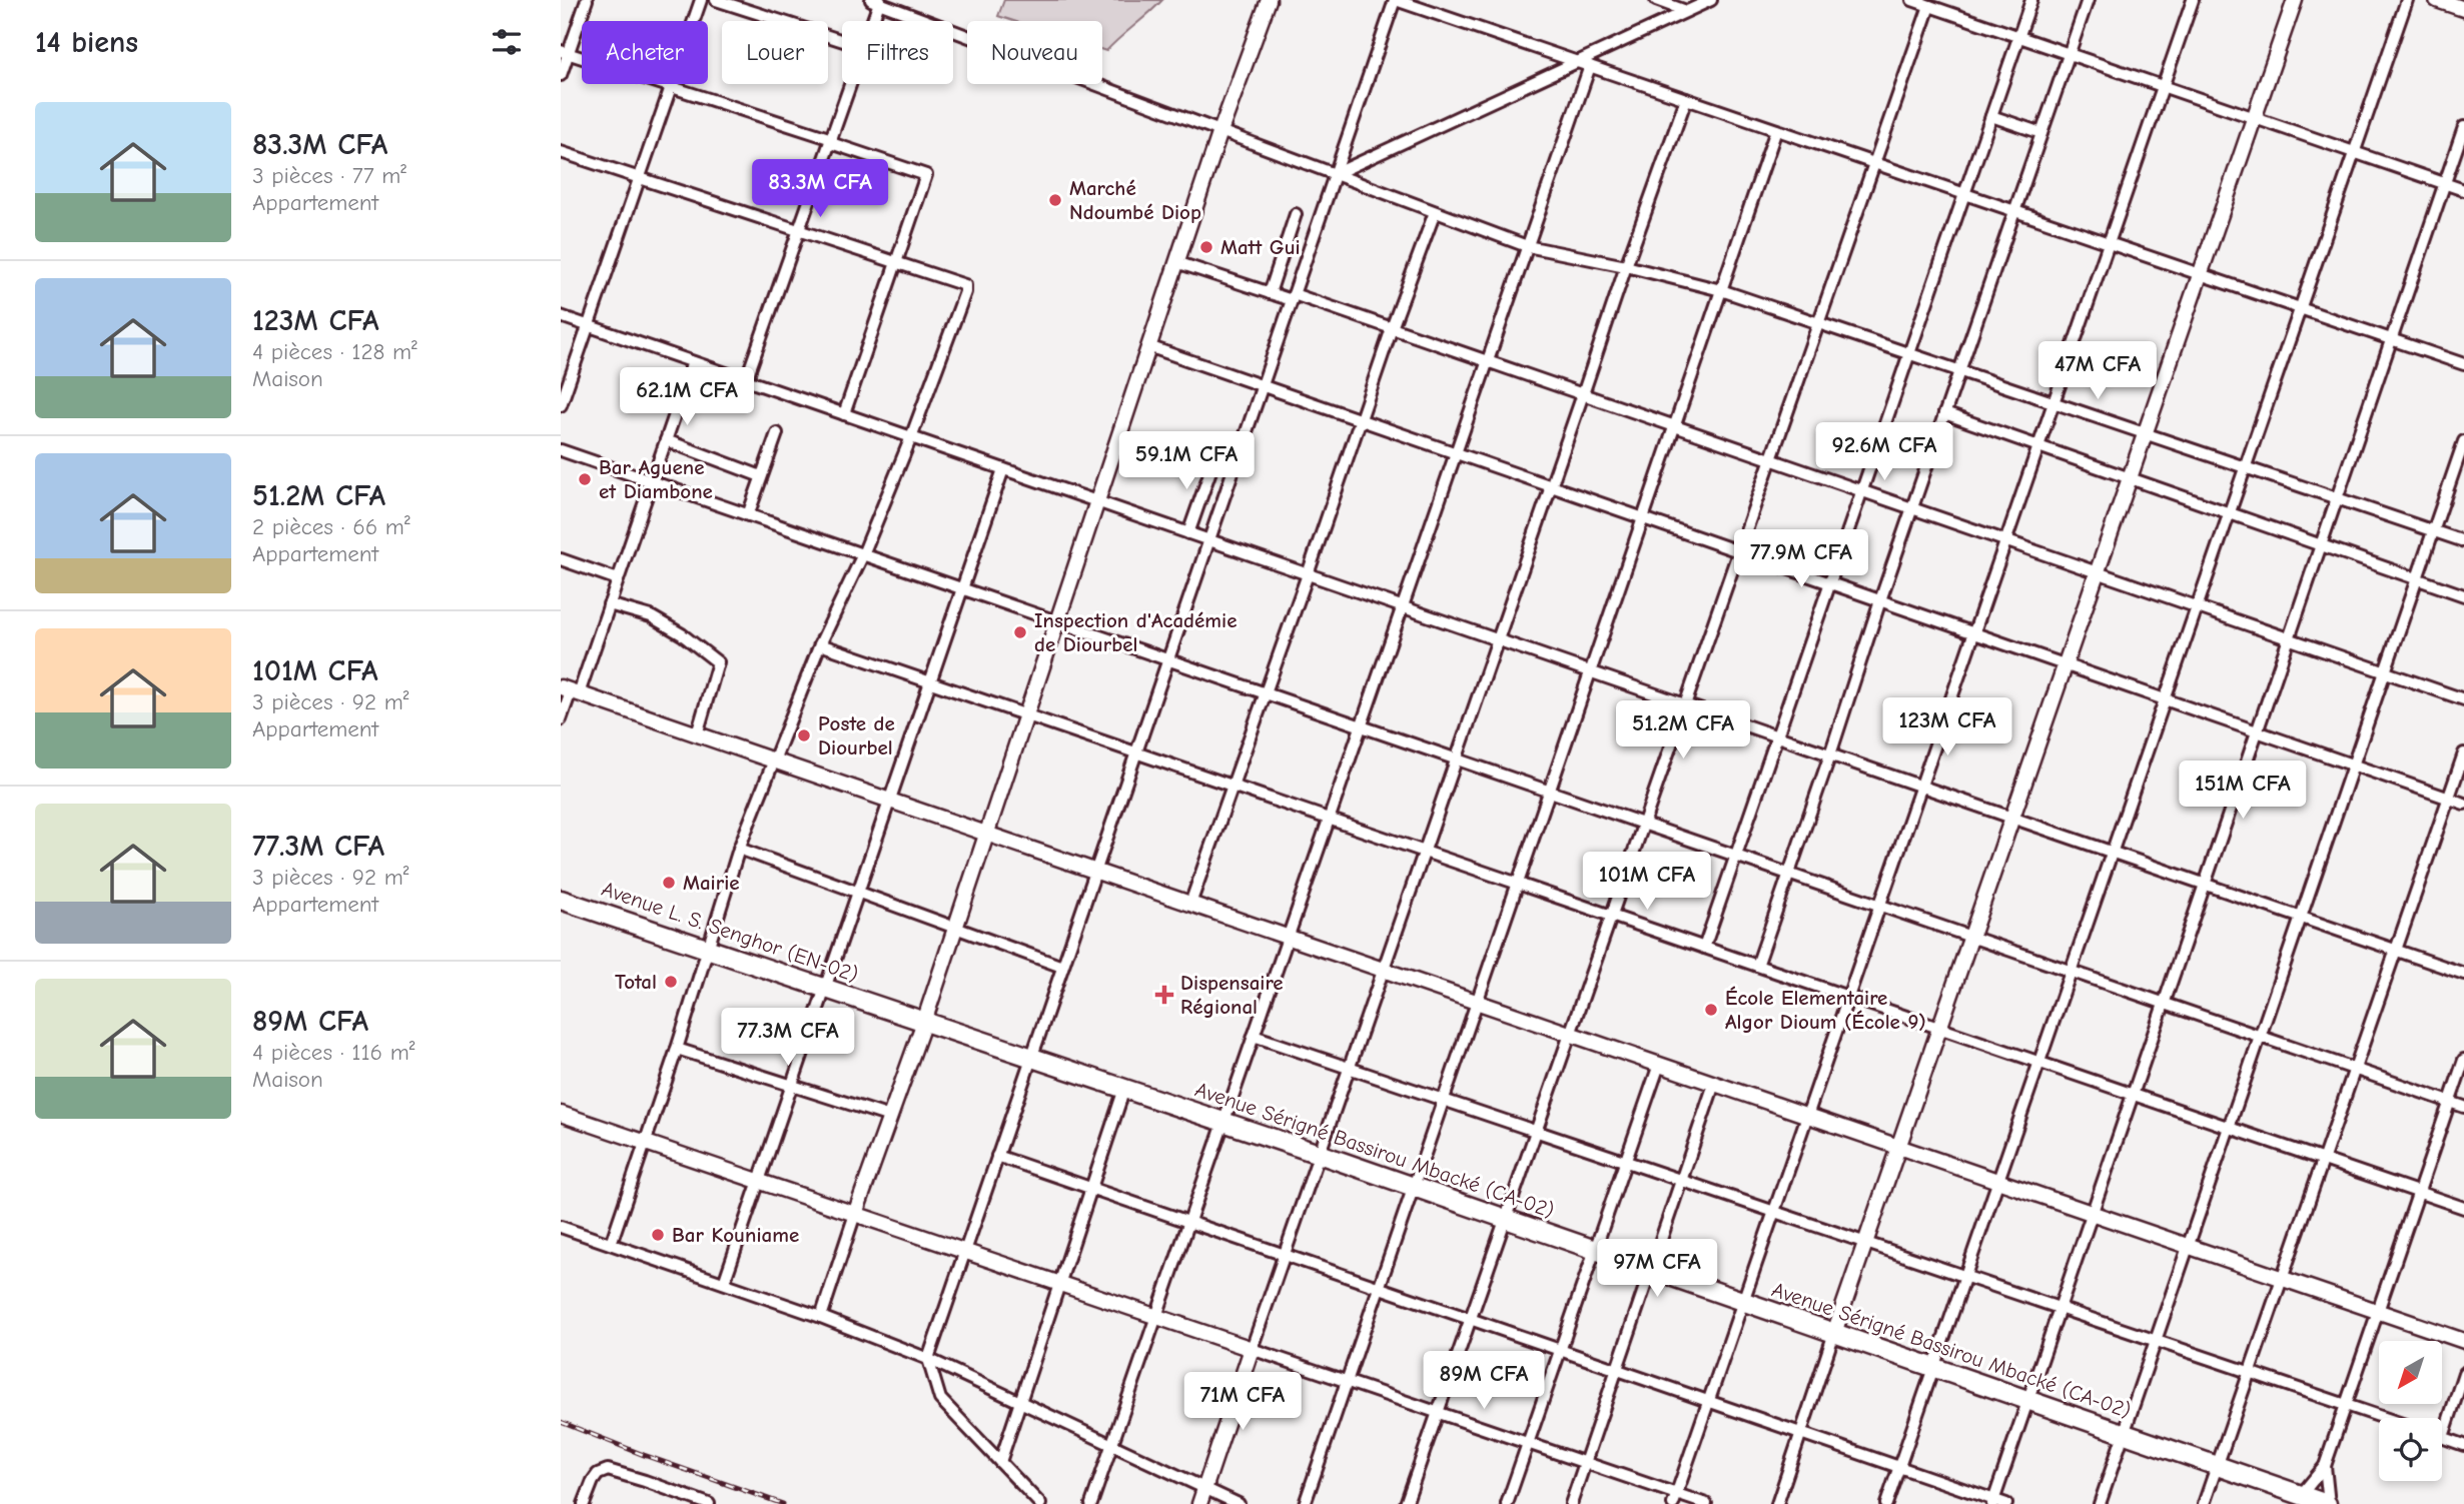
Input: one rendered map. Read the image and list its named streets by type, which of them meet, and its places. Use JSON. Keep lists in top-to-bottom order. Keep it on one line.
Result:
{"streets":{"main road":["Avenue L. S. Senghor (EN-02)","Avenue Sérigné Bassirou Mbacké (CA-02)"]},"crossings":[["Avenue L. S. Senghor (EN-02)","Avenue Sérigné Bassirou Mbacké (CA-02)"]],"places":{"other":["Marché Ndoumbé Diop","Matt Gui","Bar Aguene et Diambone","Inspection d'Académie de Diourbel","Poste de Diourbel","Mairie","Total","École Elementaire Algor Dioum (École 9)","Bar Kouniame"],"health":["Dispensaire Régional"]},"north":"bottom left","page":{"heading":"14 biens","chip":["Acheter","Louer","Filtres","Nouveau"],"list":[{"name":"83.3M CFA","note":"3 pièces · 77 m² · Appartement"},{"name":"123M CFA","note":"4 pièces · 128 m² · Maison"},{"name":"51.2M CFA","note":"2 pièces · 66 m² · Appartement"},{"name":"101M CFA","note":"3 pièces · 92 m² · Appartement"},{"name":"77.3M CFA","note":"3 pièces · 92 m² · Appartement"},{"name":"89M CFA","note":"4 pièces · 116 m² · Maison"}],"price":["83.3M CFA","47M CFA","62.1M CFA","92.6M CFA","59.1M CFA","77.9M CFA","123M CFA","51.2M CFA","151M CFA","101M CFA","77.3M CFA","97M CFA","89M CFA","71M CFA"]}}
